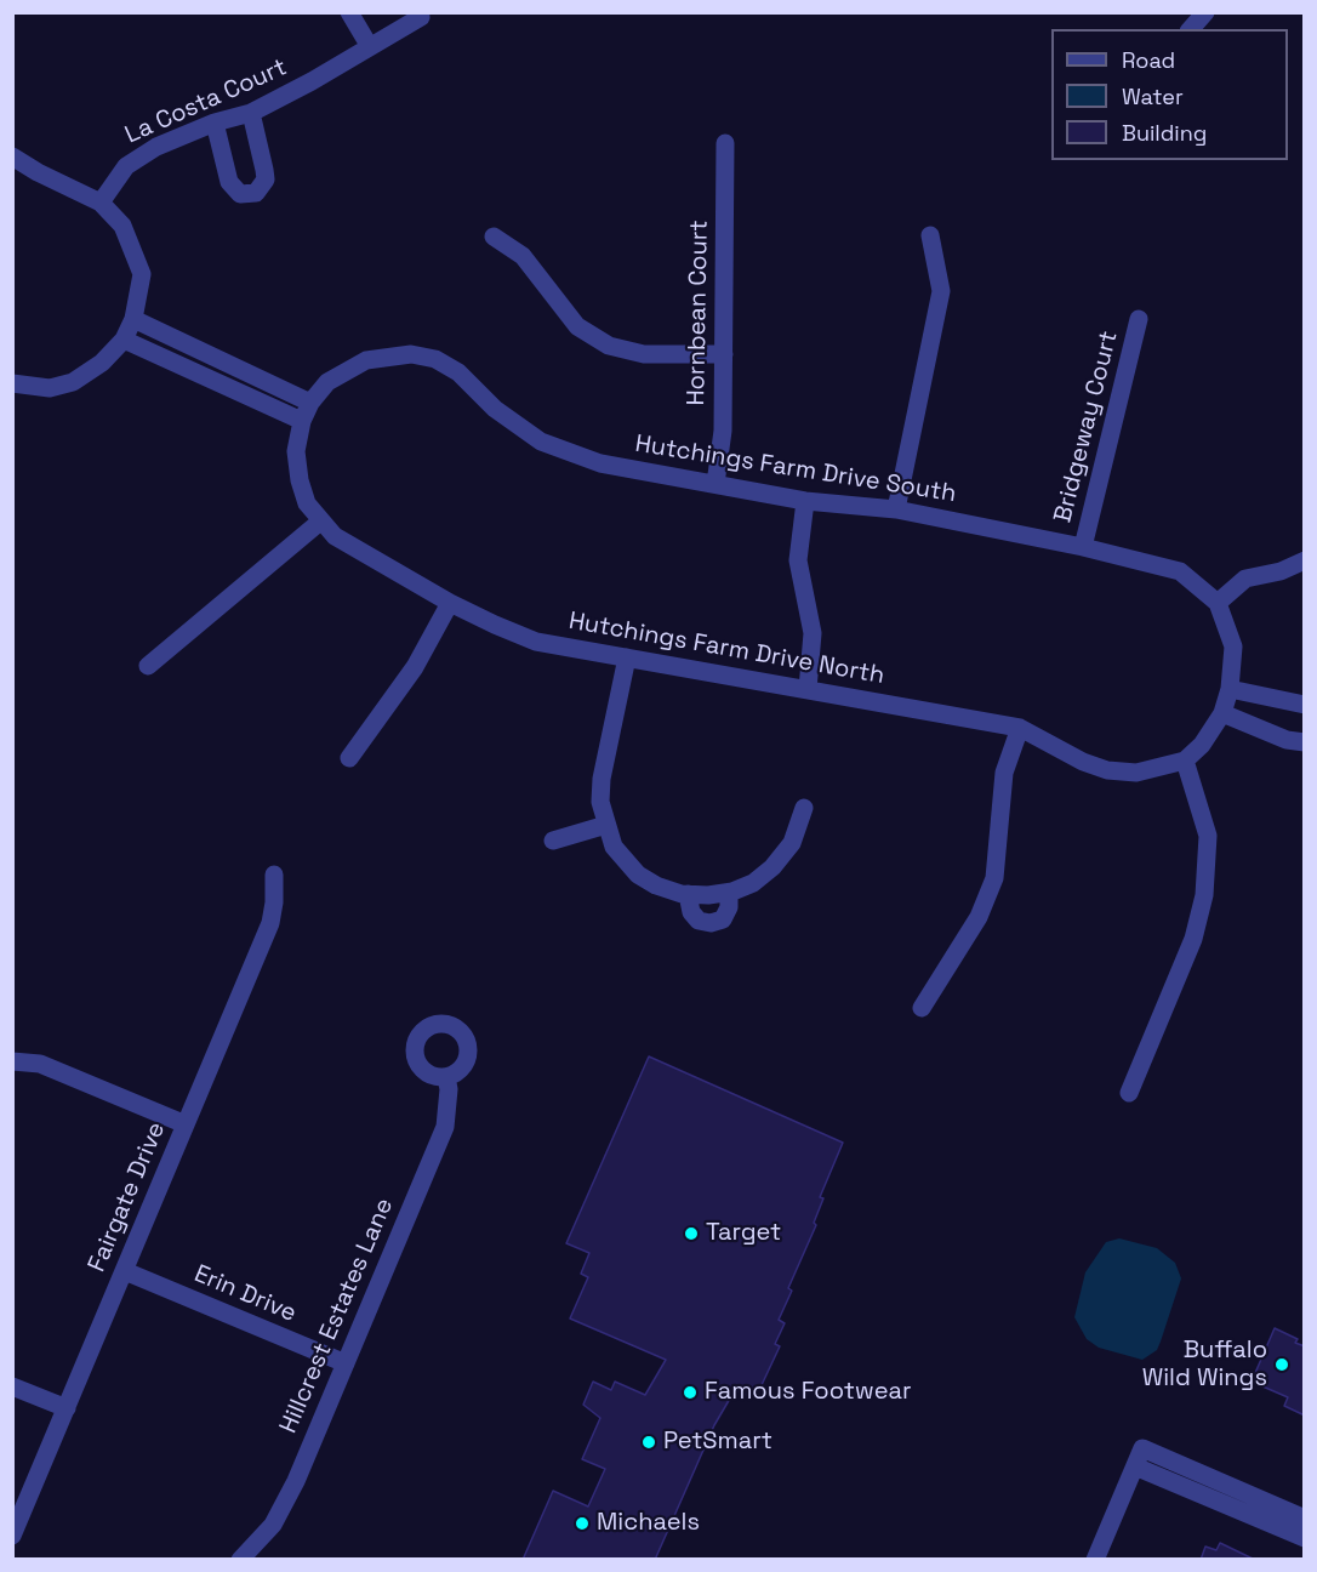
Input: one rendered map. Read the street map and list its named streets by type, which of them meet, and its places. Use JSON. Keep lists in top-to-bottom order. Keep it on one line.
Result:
{"streets":{"street":["La Costa Court","Hornbean Court","Bridgeway Court","Hutchings Farm Drive South","Hutchings Farm Drive North","Fairgate Drive","Erin Drive","Hillcrest Estates Lane"]},"crossings":[["Hornbean Court","Hutchings Farm Drive South"],["Bridgeway Court","Hutchings Farm Drive South"],["Hutchings Farm Drive South","Hutchings Farm Drive North"],["Fairgate Drive","Erin Drive"],["Erin Drive","Hillcrest Estates Lane"]],"places":["Target","Buffalo Wild Wings","Famous Footwear","PetSmart","Michaels"],"legend":["Road","Water","Building"]}
